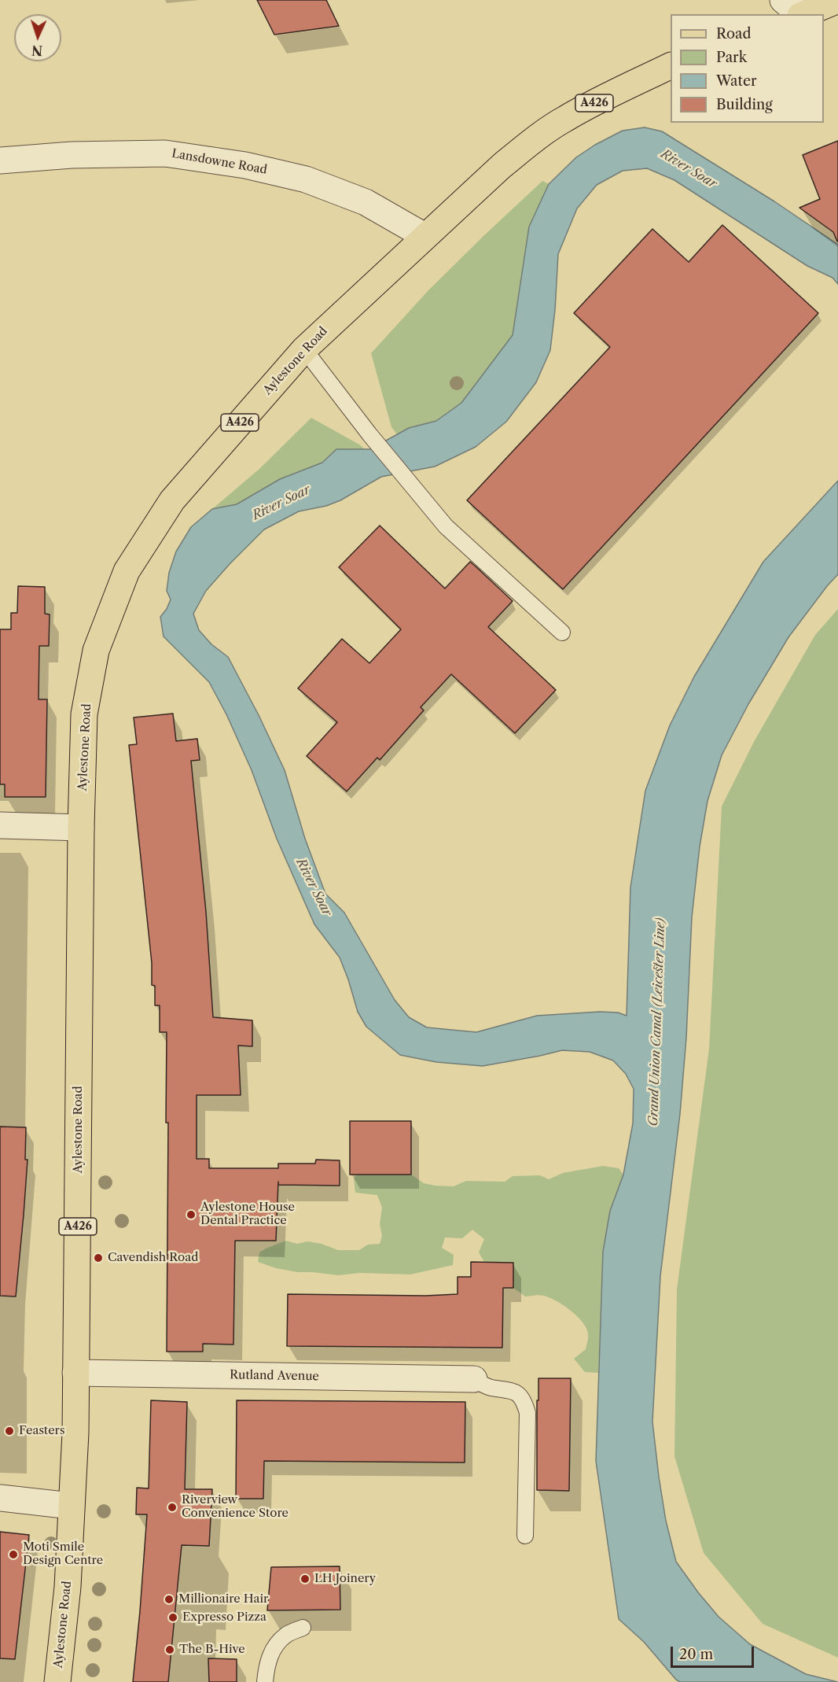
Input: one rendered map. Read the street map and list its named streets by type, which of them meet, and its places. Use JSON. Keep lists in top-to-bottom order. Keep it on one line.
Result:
{"streets":{"main road":["A426","Aylestone Road"],"street":["Lansdowne Road","Rutland Avenue"]},"crossings":[["Lansdowne Road","Aylestone Road"],["Aylestone Road","Rutland Avenue"]],"water":["River Soar","Grand Union Canal (Leicester Line)"],"places":["Aylestone House Dental Practice","Cavendish Road","Feasters","Riverview Convenience Store","Moti Smile Design Centre","LH Joinery","Millionaire Hair","Expresso Pizza","The B-Hive"],"legend":["Road","Park","Water","Building"],"scale_bar":"20 m","north":"bottom"}
